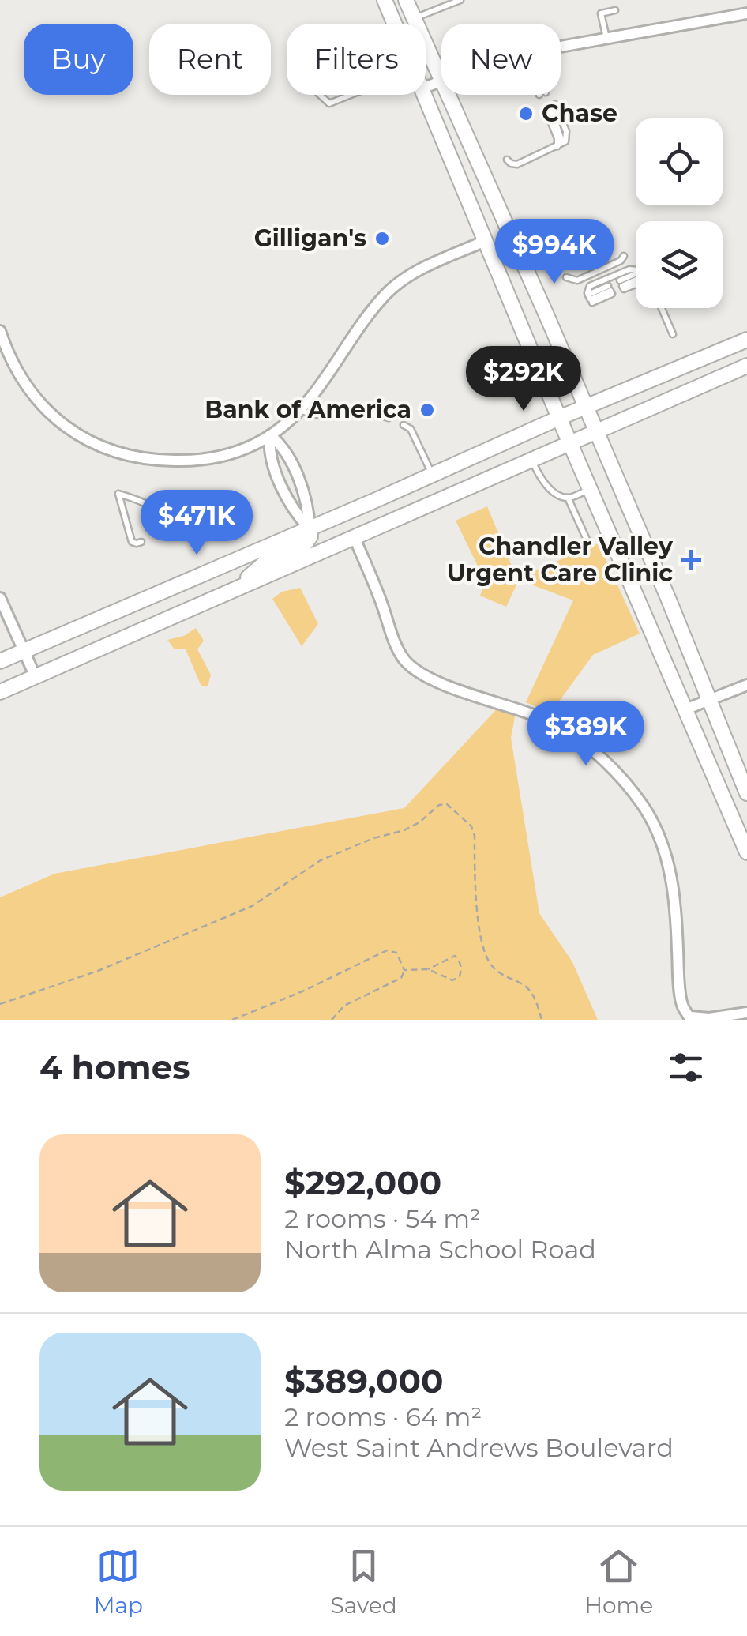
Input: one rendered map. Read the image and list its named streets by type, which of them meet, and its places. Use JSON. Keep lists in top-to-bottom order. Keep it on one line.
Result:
{"places":{"other":["Chase","Gilligan's","Bank of America"],"health":["Chandler Valley Urgent Care Clinic"]},"page":{"chip":["Buy","Rent","Filters","New"],"price":["$994K","$292K","$471K","$389K"],"heading":"4 homes","list":[{"name":"$292,000","note":"2 rooms · 54 m² · North Alma School Road"},{"name":"$389,000","note":"2 rooms · 64 m² · West Saint Andrews Boulevard"}],"tabs":["Map","Saved","Home"]}}
